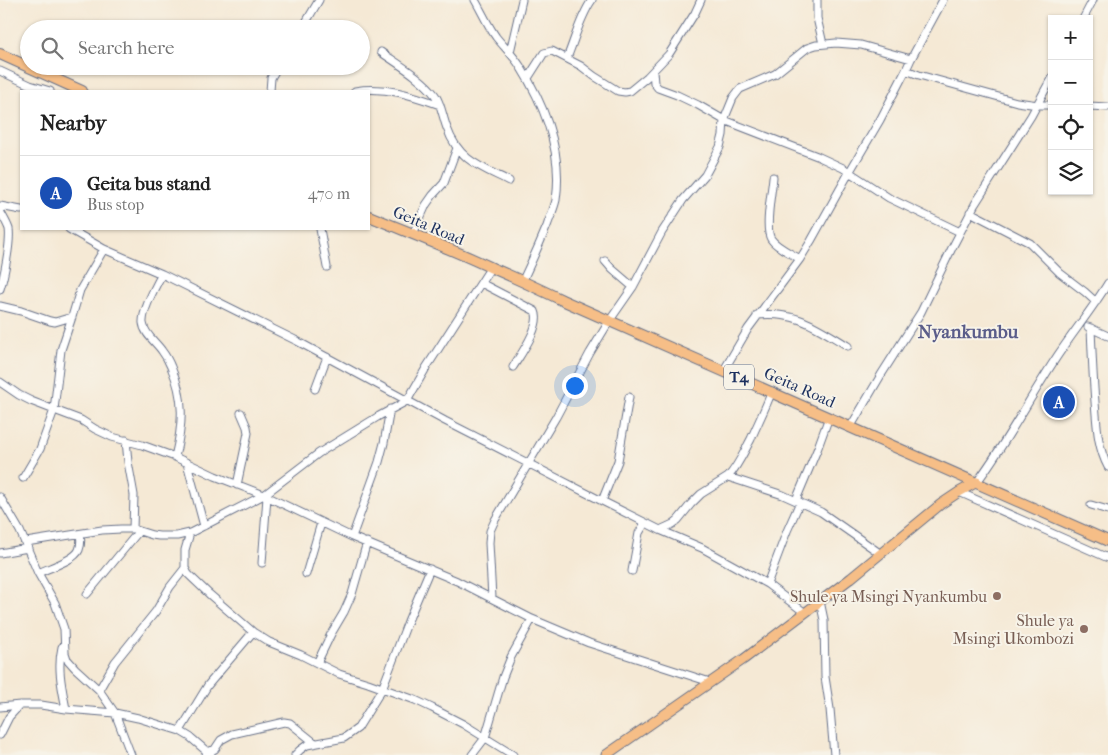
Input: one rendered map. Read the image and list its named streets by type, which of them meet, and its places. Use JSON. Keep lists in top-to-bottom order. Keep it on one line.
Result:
{"streets":{"highway":["Geita Road","T4"]},"districts":["Nyankumbu"],"places":["Shule ya Msingi Nyankumbu","Shule ya Msingi Ukombozi"],"page":{"map_buttons":["+","−"],"search":"Search here","heading":"Nearby","list":[{"mark":"A","name":"Geita bus stand","note":"Bus stop","value":"470 m"}],"pins":"A"}}
